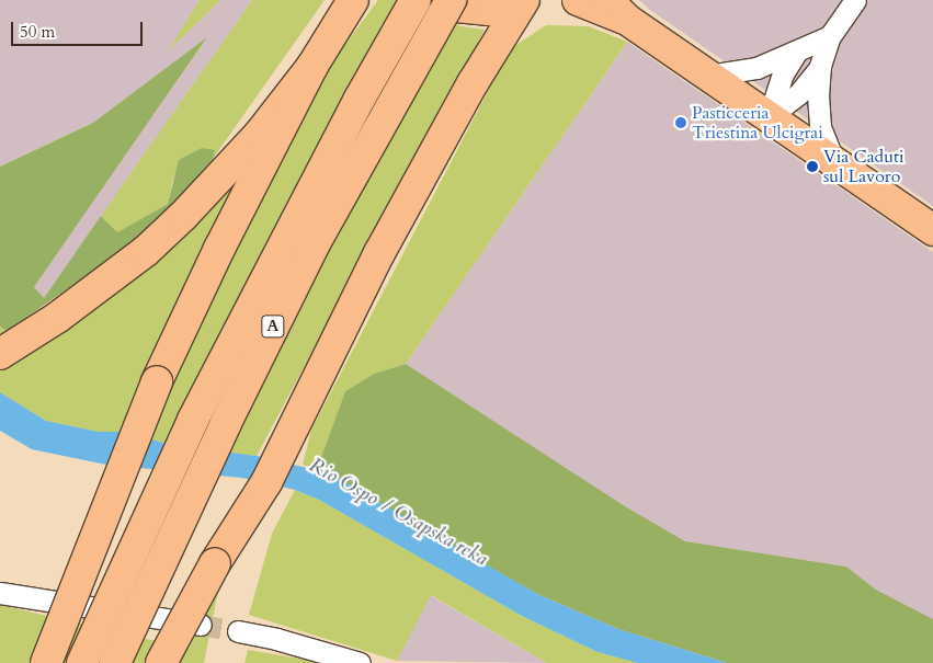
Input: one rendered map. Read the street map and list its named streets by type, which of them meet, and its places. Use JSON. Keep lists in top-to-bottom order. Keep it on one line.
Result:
{"streets":{"main road":["A"]},"water":["Rio Ospo / Osapska reka"],"places":["Pasticceria Triestina Ulcigrai","Via Caduti sul Lavoro"],"scale_bar":"50 m"}
